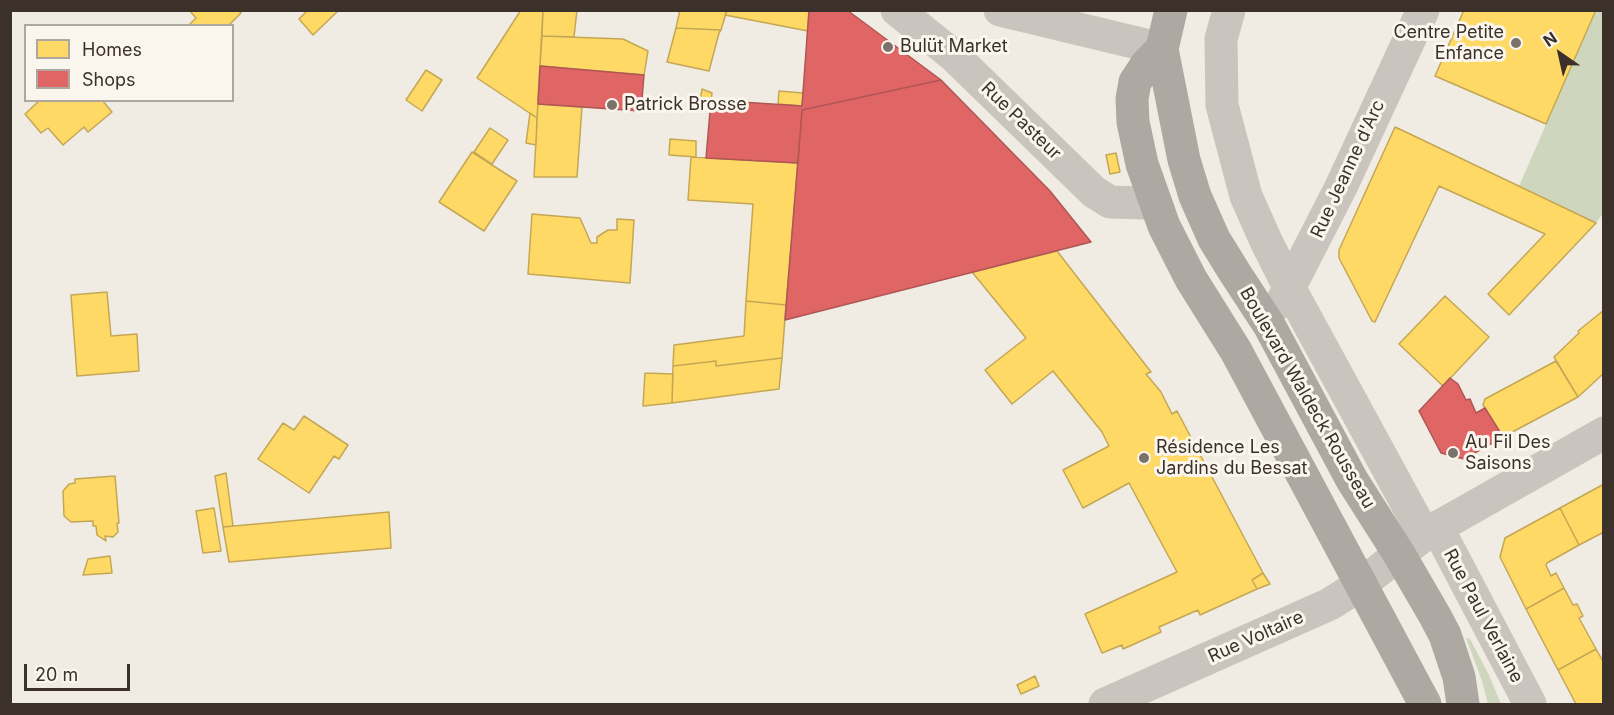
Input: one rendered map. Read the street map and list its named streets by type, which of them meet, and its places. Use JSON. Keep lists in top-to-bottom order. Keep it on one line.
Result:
{"streets":{"main road":["Boulevard Waldeck Rousseau"],"street":["Rue Pasteur","Rue Jeanne d'Arc","Rue Paul Verlaine","Rue Voltaire"]},"crossings":[["Rue Pasteur","Boulevard Waldeck Rousseau"],["Rue Jeanne d'Arc","Boulevard Waldeck Rousseau"],["Rue Jeanne d'Arc","Rue Paul Verlaine"],["Boulevard Waldeck Rousseau","Rue Paul Verlaine"],["Boulevard Waldeck Rousseau","Rue Voltaire"],["Rue Paul Verlaine","Rue Voltaire"]],"places":["Centre Petite Enfance","Bulüt Market","Patrick Brosse","Au Fil Des Saisons","Résidence Les Jardins du Bessat"],"legend":["Homes","Shops"],"scale_bar":"20 m","north":"top left"}
